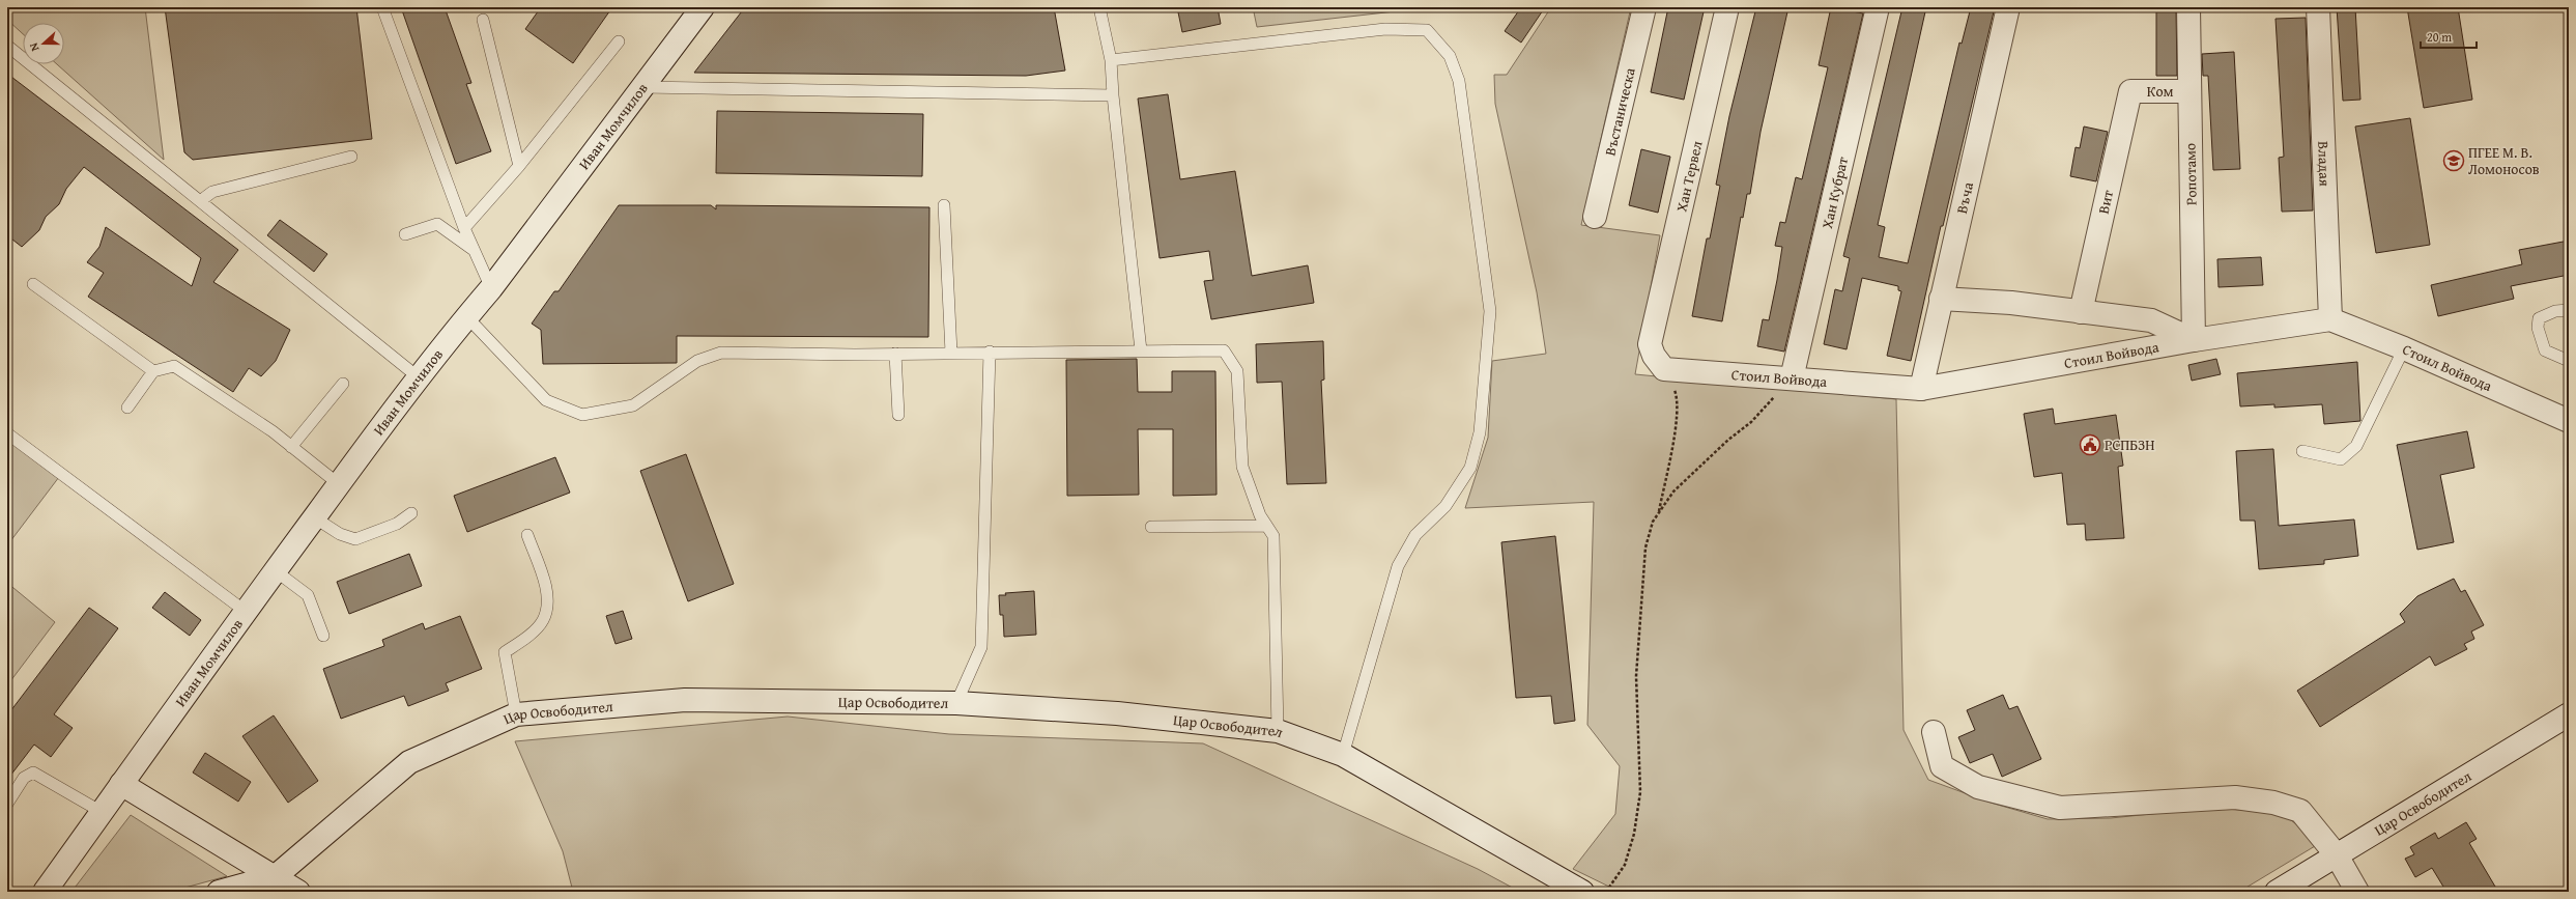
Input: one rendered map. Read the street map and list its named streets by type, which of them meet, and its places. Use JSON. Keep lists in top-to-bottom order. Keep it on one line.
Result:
{"streets":{"street":["Ком","Въстаническа","Иван Момчилов","Владая","Ропотамо","Хан Тервел","Хан Кубрат","Въча","Вит","Стоил Войвода","Цар Освободител"]},"crossings":[["Ком","Ропотамо"],["Ком","Вит"],["Владая","Стоил Войвода"],["Ропотамо","Стоил Войвода"],["Хан Тервел","Стоил Войвода"],["Хан Кубрат","Стоил Войвода"],["Въча","Стоил Войвода"]],"places":{"school or university":["ПГЕЕ М. В. Ломоносов"],"public building":["РСПБЗН"]},"scale_bar":"20 m","north":"left"}
